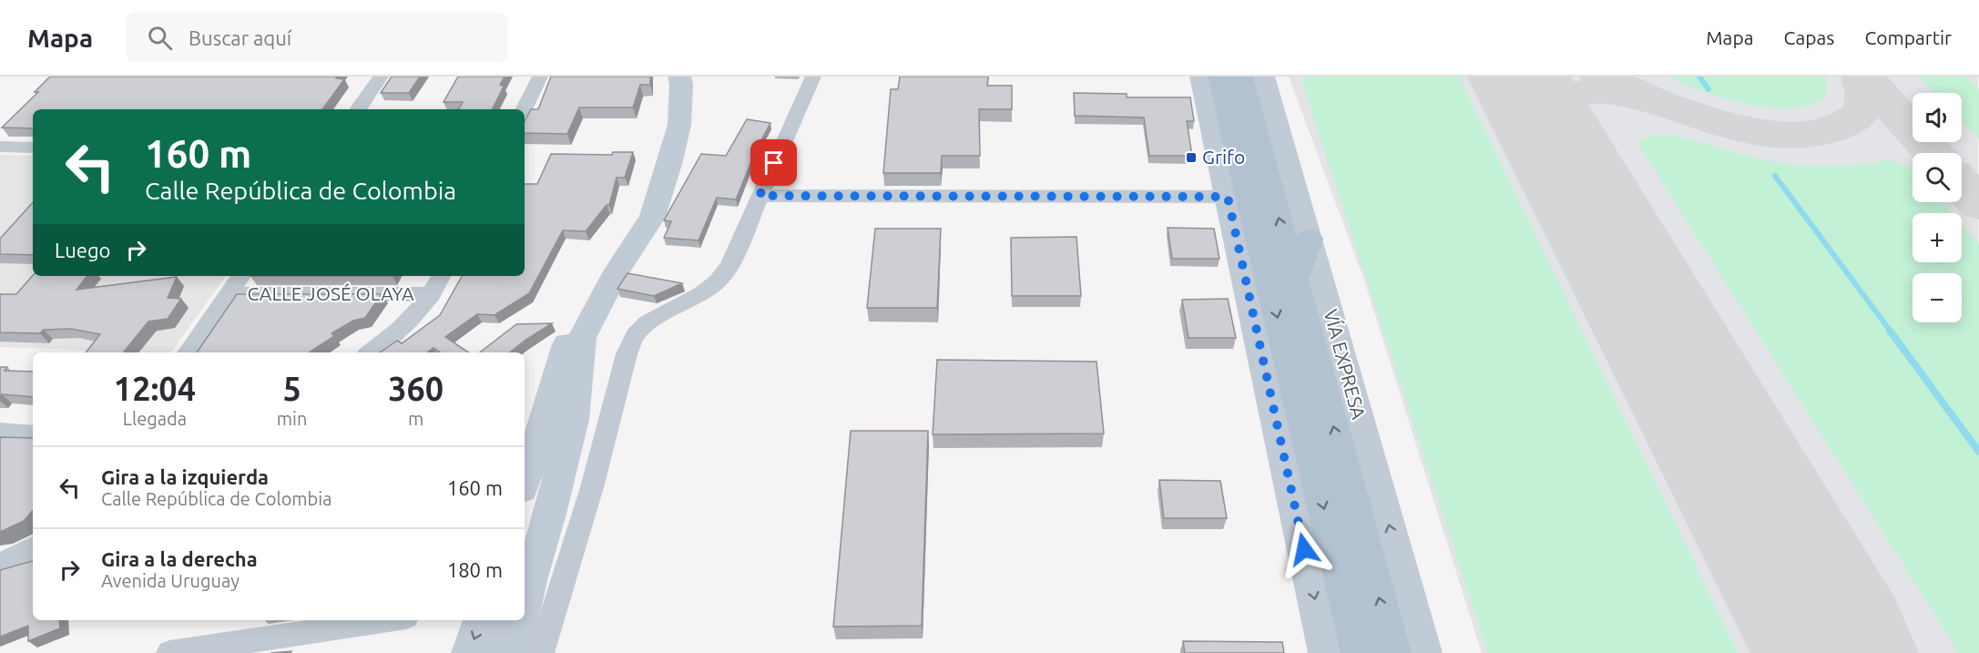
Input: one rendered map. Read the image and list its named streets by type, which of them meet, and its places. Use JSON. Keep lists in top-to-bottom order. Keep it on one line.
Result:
{"streets":{"main road":["VÍA EXPRESA"],"street":["CALLE JOSÉ OLAYA"]},"places":{"transit":["Grifo"]},"page":{"header":"Mapa","search":"Buscar aquí","nav":["Mapa","Capas","Compartir"],"map_buttons":["+","−"],"turn":["160 m","Calle República de Colombia"],"then":"Luego","eta":["12:04","Llegada","5","min","360","m"],"list":[{"name":"Gira a la izquierda","note":"Calle República de Colombia","value":"160 m"},{"name":"Gira a la derecha","note":"Avenida Uruguay","value":"180 m"}]}}
